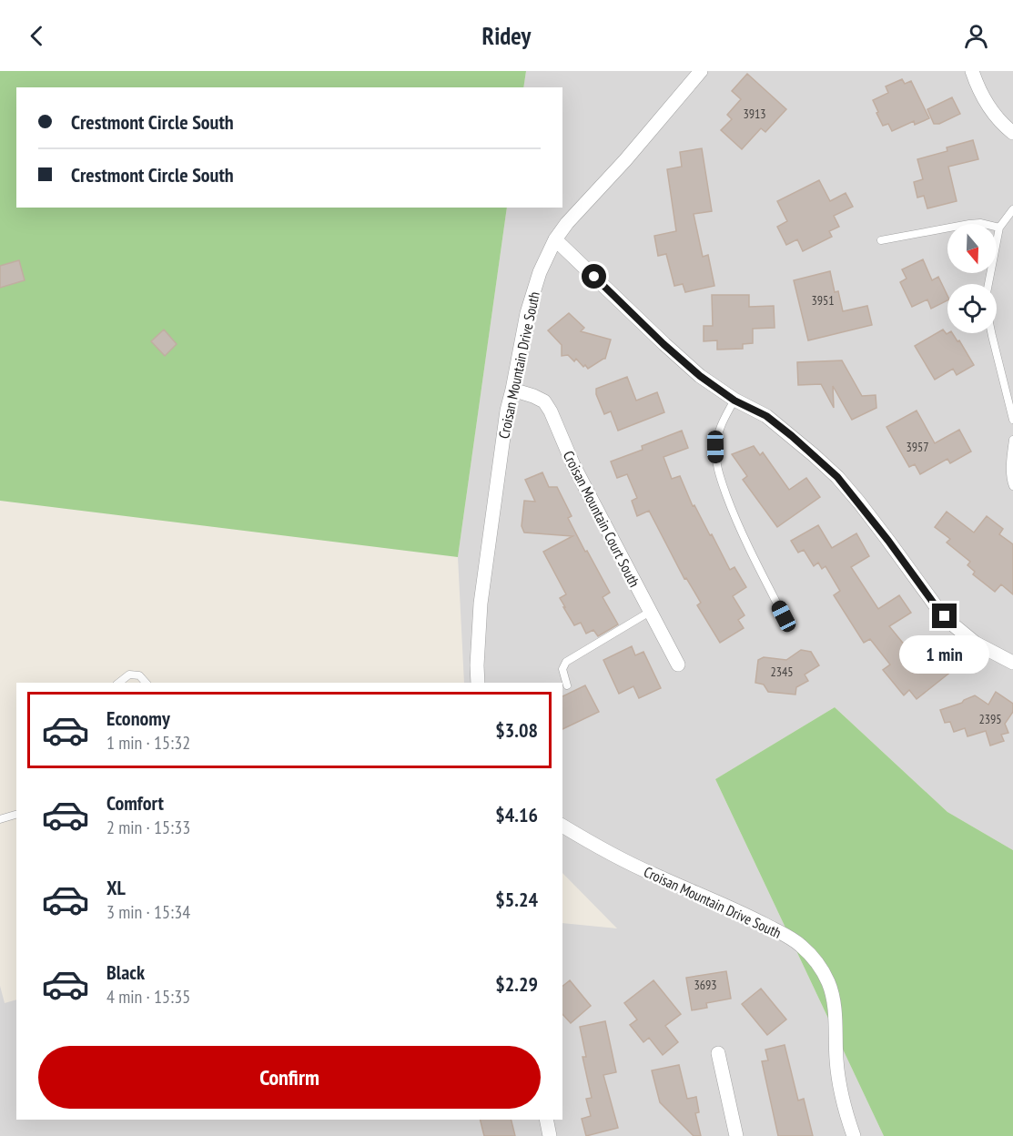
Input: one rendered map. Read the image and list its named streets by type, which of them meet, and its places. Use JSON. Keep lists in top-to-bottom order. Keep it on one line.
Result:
{"streets":{"street":["Croisan Mountain Drive South","Croisan Mountain Court South"]},"crossings":[["Croisan Mountain Drive South","Croisan Mountain Court South"]],"house_numbers":["3913","3951","3957","2345","2395","3693"],"north":"bottom","page":{"header":"Ridey","banner":["Crestmont Circle South","Crestmont Circle South"],"bubble":"1 min","list":[{"name":"Economy","note":"1 min · 15:32","value":"$3.08"},{"name":"Comfort","note":"2 min · 15:33","value":"$4.16"},{"name":"XL","note":"3 min · 15:34","value":"$5.24"},{"name":"Black","note":"4 min · 15:35","value":"$2.29"}],"buttons":"Confirm"}}
